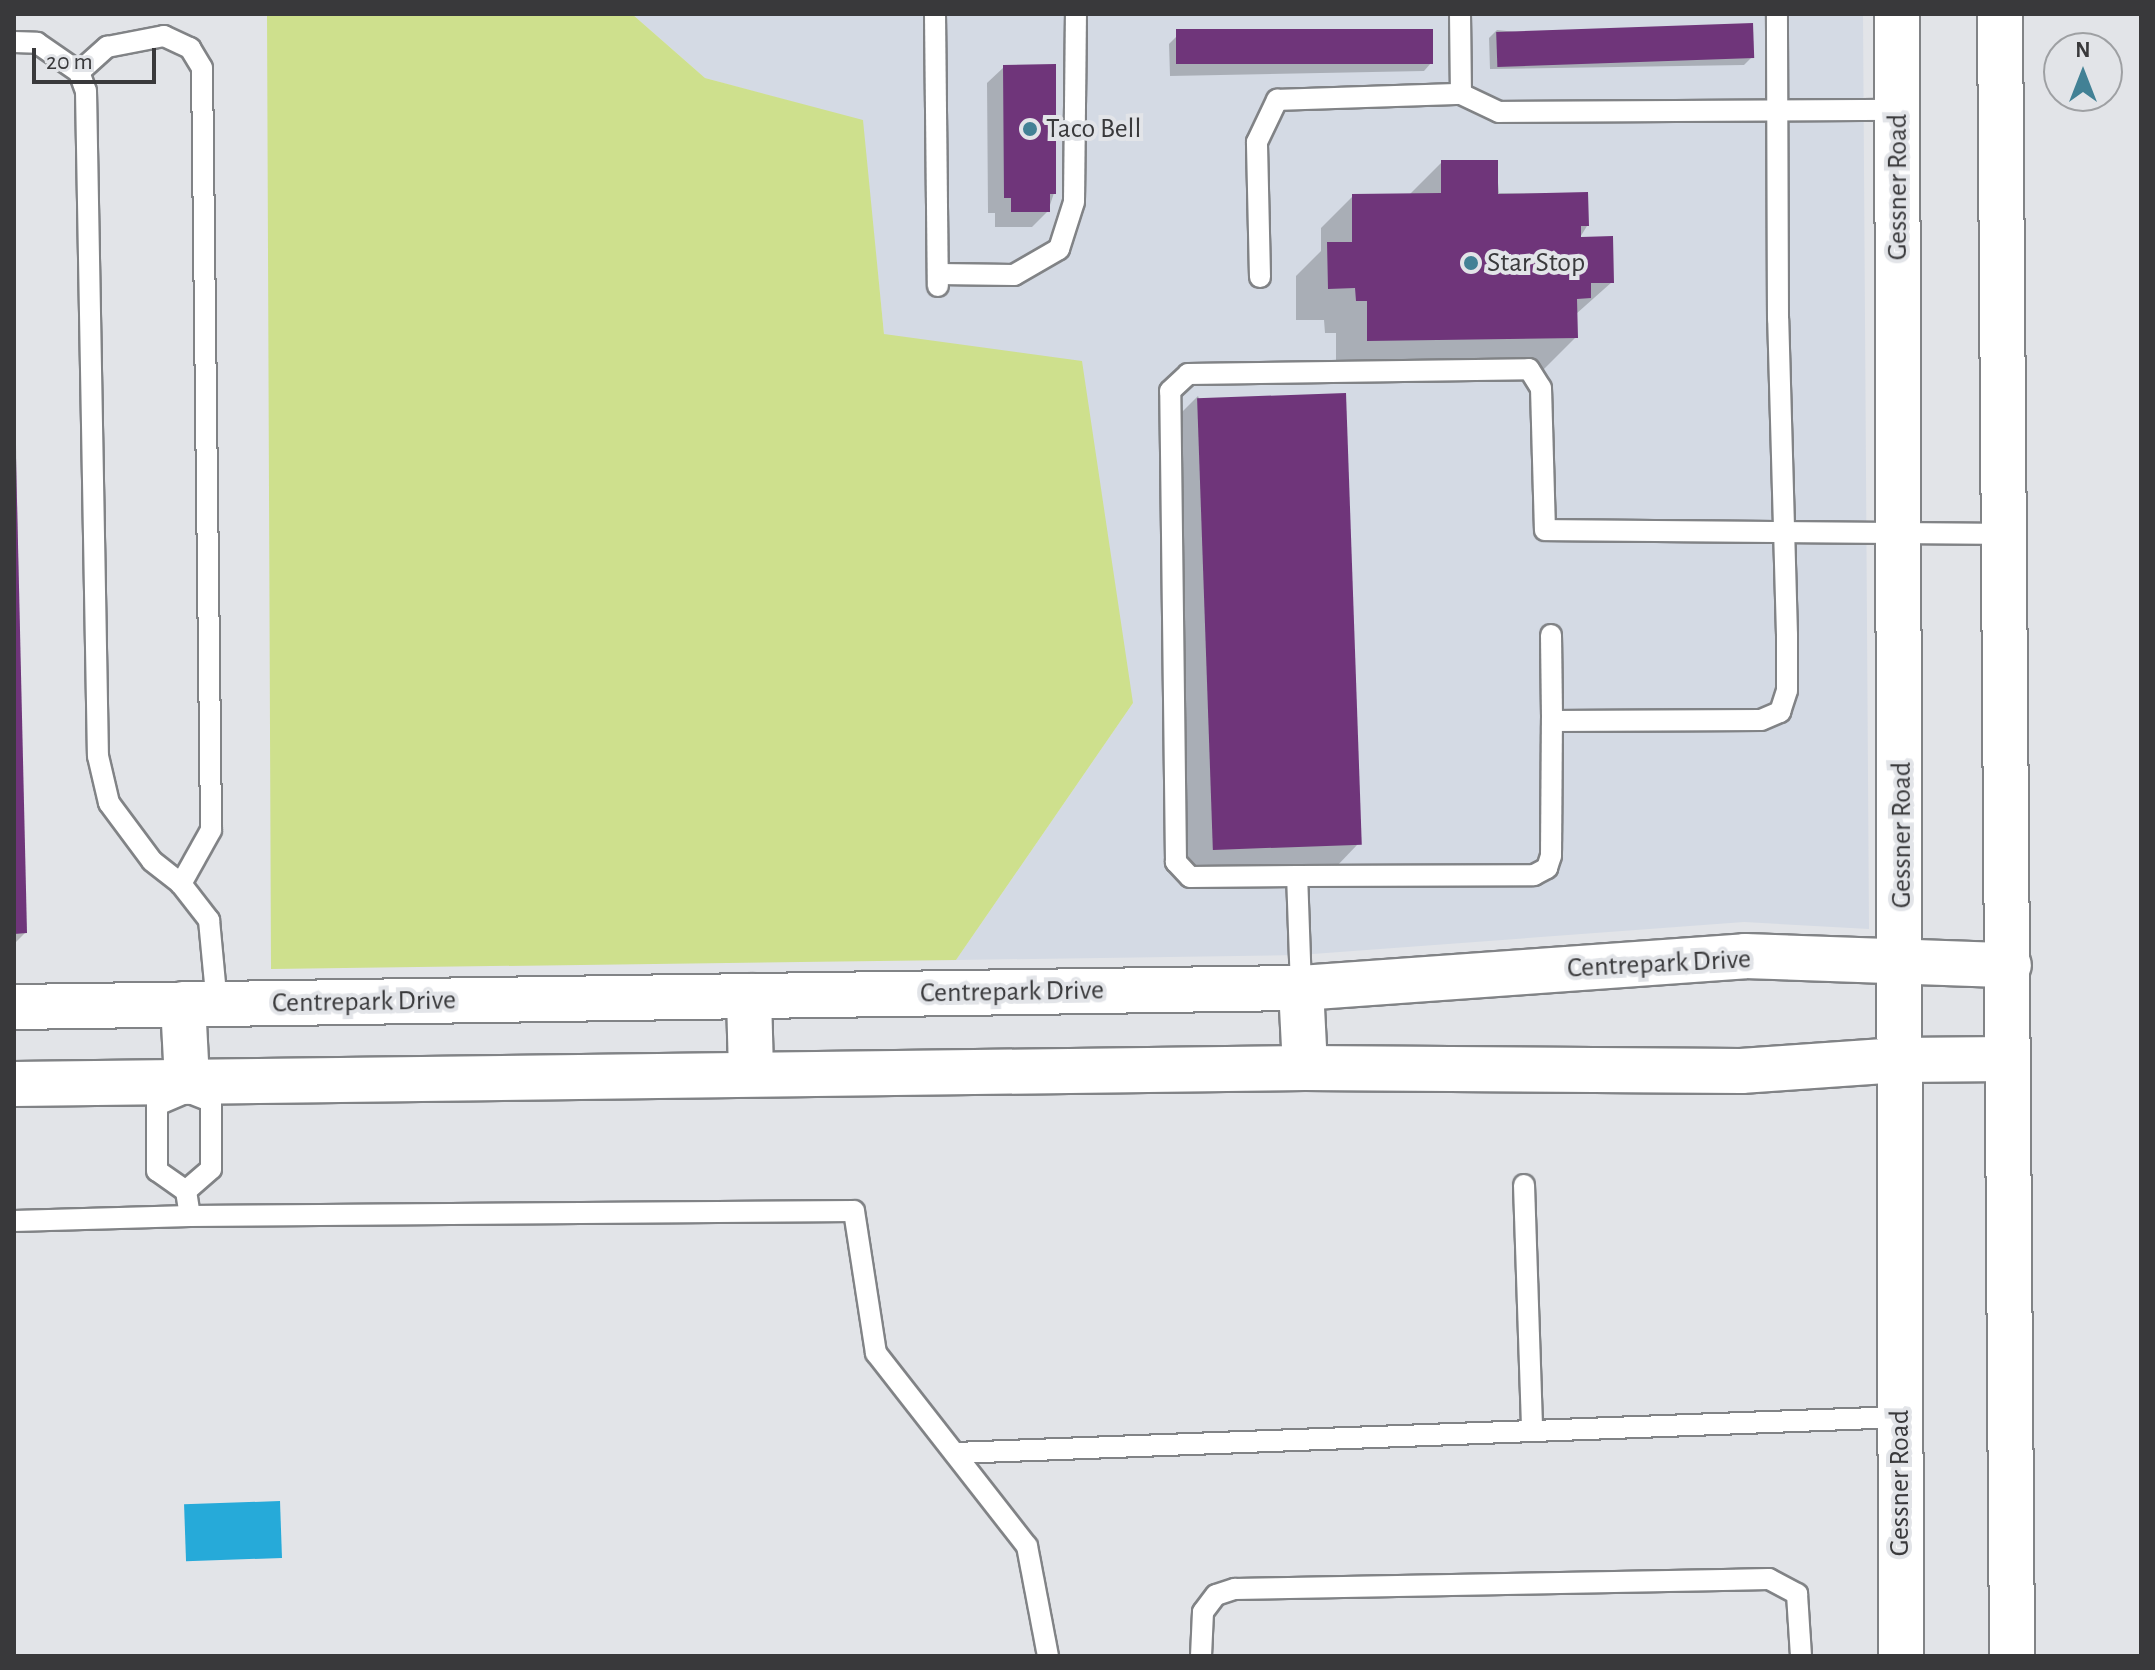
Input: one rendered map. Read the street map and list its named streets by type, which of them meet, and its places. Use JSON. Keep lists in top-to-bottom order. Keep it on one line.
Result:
{"streets":{"street":["Gessner Road","Centrepark Drive"]},"crossings":[["Gessner Road","Centrepark Drive"]],"places":["Taco Bell","Star Stop"],"scale_bar":"20 m","north":"top"}
